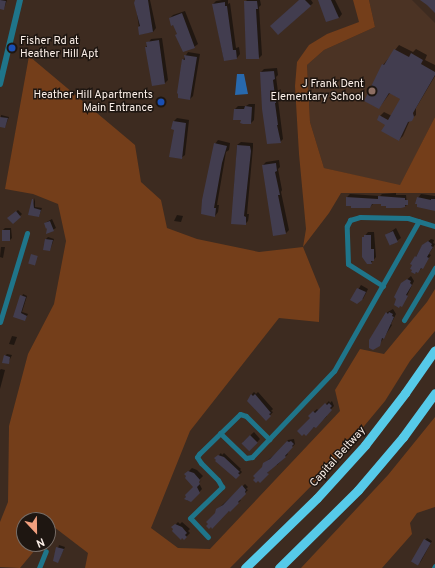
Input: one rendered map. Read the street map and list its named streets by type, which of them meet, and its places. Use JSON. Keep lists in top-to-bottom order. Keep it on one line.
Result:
{"streets":{"highway":["Capital Beltway"]},"places":["Fisher Rd at Heather Hill Apt","J Frank Dent Elementary School","Heather Hill Apartments Main Entrance"],"north":"bottom"}
